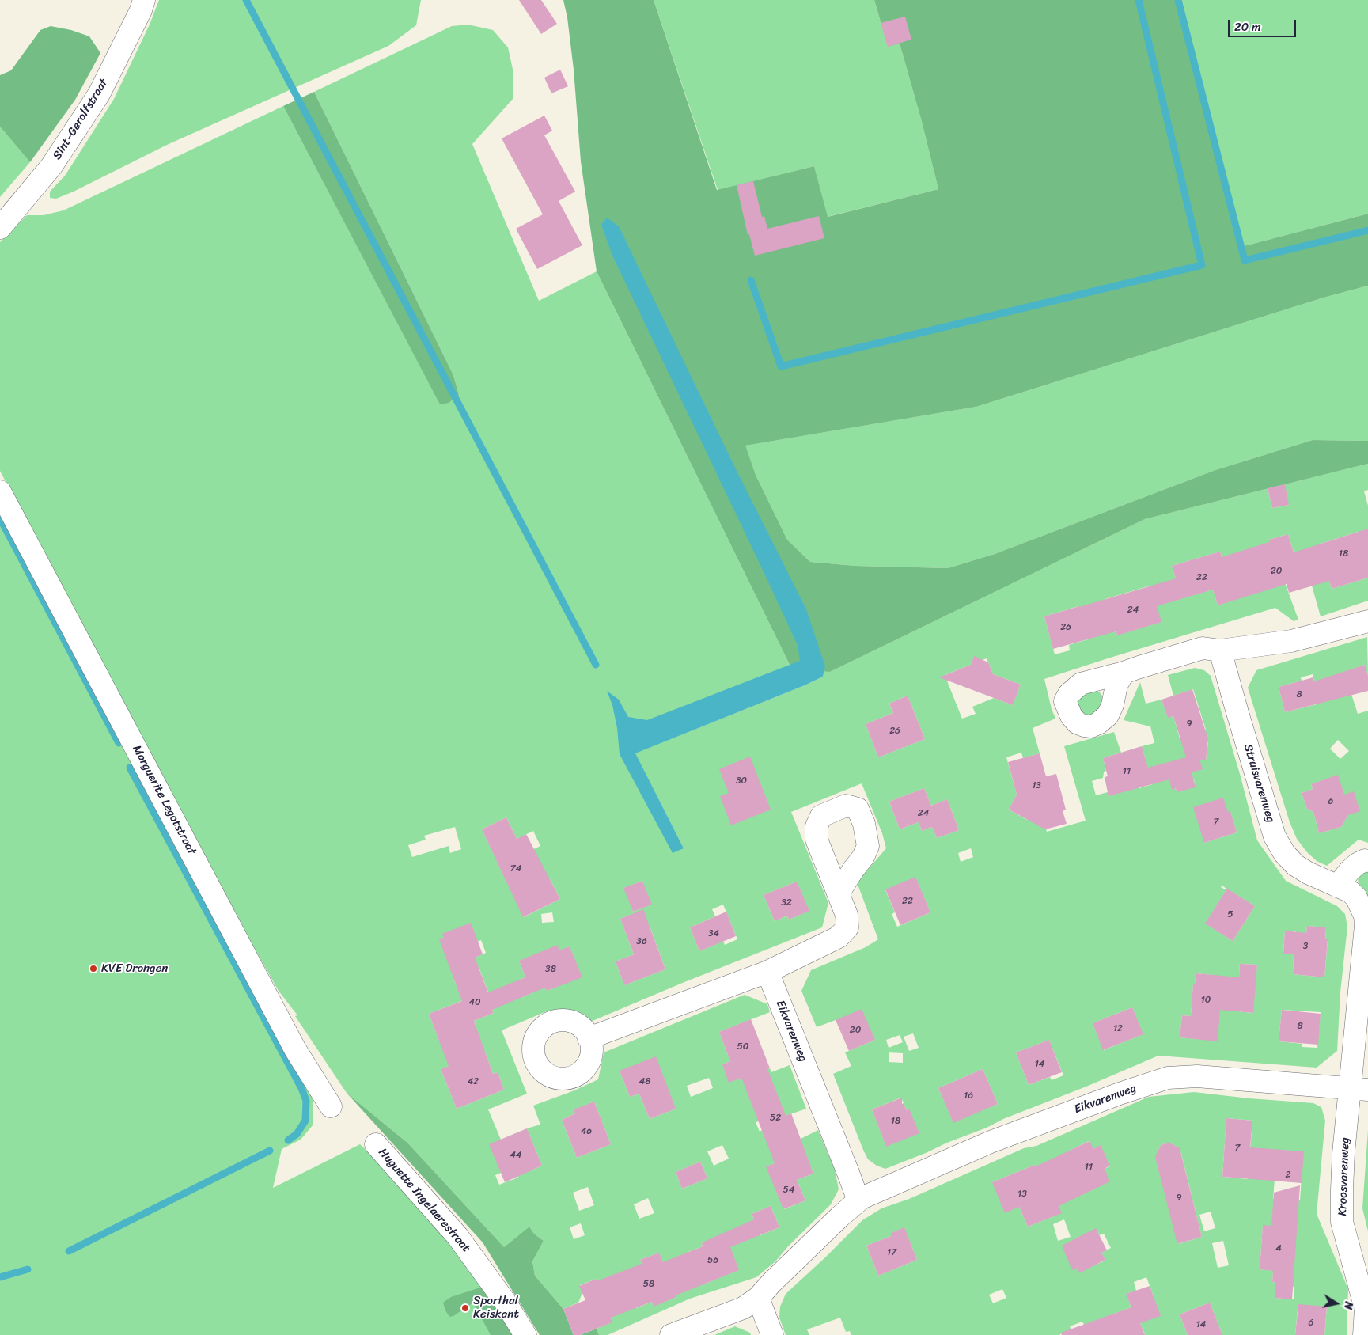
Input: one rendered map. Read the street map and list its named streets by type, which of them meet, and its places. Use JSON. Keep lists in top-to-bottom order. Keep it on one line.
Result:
{"streets":{"street":["Sint-Gerolfstraat","Struisvarenweg","Marguerite Legotstraat","Eikvarenweg","Kroosvarenweg","Huguette Ingelaerestraat"]},"crossings":[["Struisvarenweg","Eikvarenweg"],["Struisvarenweg","Kroosvarenweg"],["Eikvarenweg","Kroosvarenweg"]],"places":["KVE Drongen","Sporthal Keiskant"],"house_numbers":["18","20","22","24","26","8","9","26","11","30","13","6","24","7","74","22","32","5","34","36","3","38","10","40","8","12","20","50","14","42","48","16","52","18","46","7","44","11","2","54","13","9","4","17","56","58","6","14"],"scale_bar":"20 m","north":"right"}
